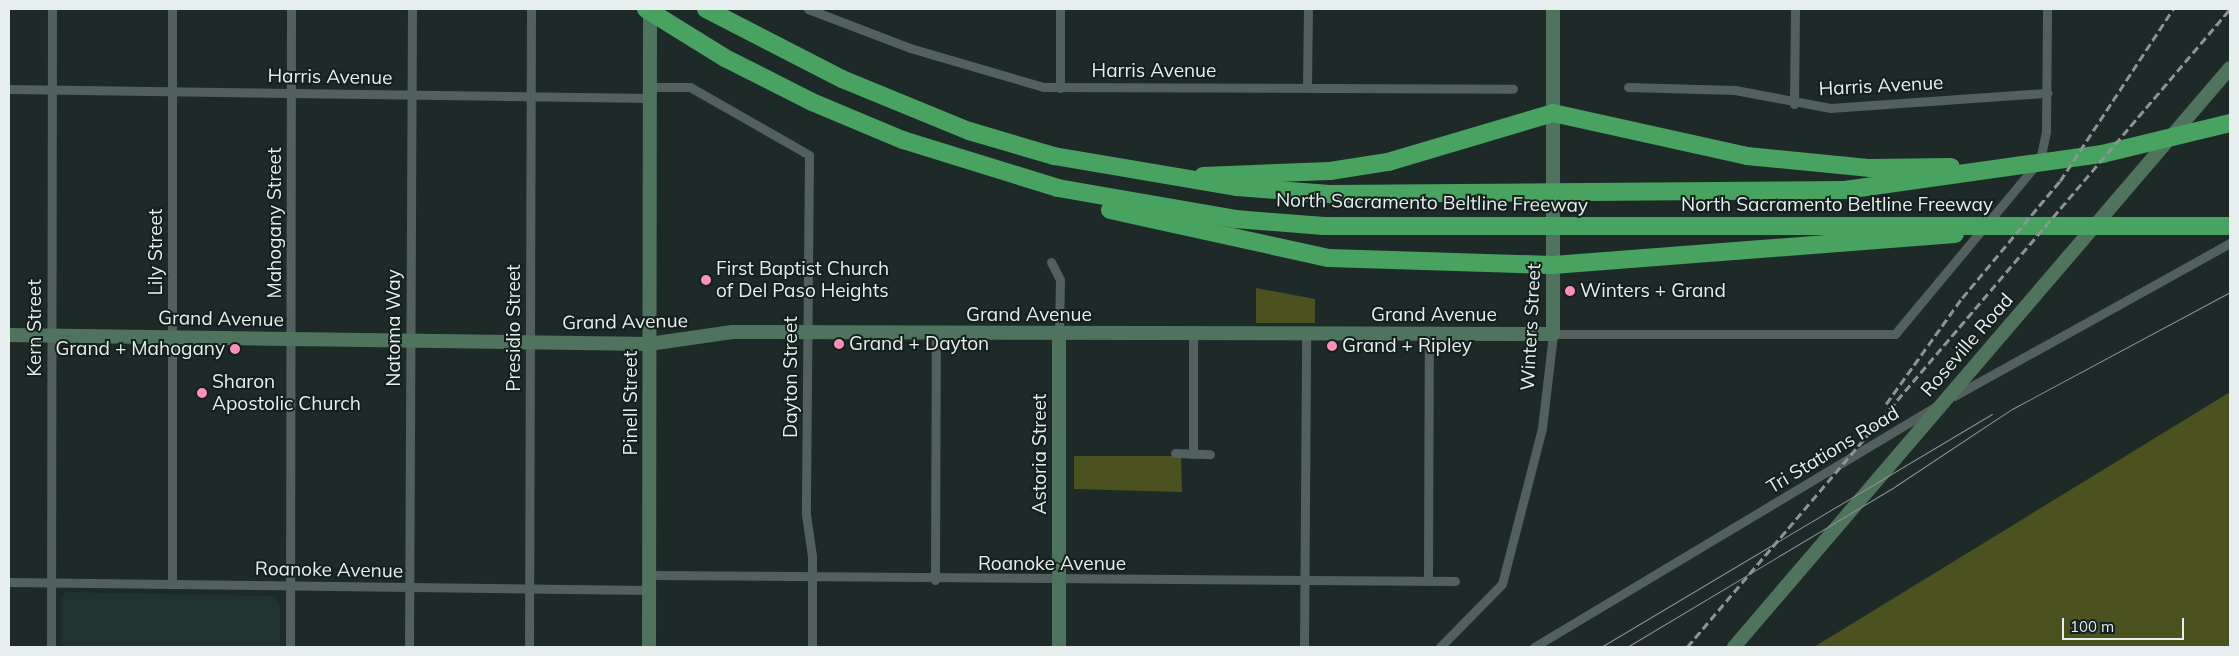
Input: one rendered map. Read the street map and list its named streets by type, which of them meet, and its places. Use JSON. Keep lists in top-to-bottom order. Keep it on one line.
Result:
{"streets":{"highway":["North Sacramento Beltline Freeway"],"street":["Harris Avenue","Mahogany Street","Lily Street","Grand Avenue","Winters Street","Kern Street","Natoma Way","Presidio Street","Roseville Road","Dayton Street","Pinell Street","Tri Stations Road","Astoria Street","Roanoke Avenue"]},"crossings":[["Harris Avenue","Mahogany Street"],["Harris Avenue","Lily Street"],["Harris Avenue","Grand Avenue"],["Harris Avenue","Kern Street"],["Harris Avenue","Natoma Way"],["Harris Avenue","Presidio Street"],["Harris Avenue","Dayton Street"],["Harris Avenue","Pinell Street"],["Mahogany Street","Grand Avenue"],["Mahogany Street","Roanoke Avenue"],["Lily Street","Grand Avenue"],["Lily Street","Roanoke Avenue"],["Grand Avenue","Winters Street"],["Grand Avenue","Kern Street"],["Grand Avenue","Natoma Way"],["Grand Avenue","Presidio Street"],["Grand Avenue","Dayton Street"],["Grand Avenue","Pinell Street"],["Grand Avenue","Astoria Street"],["Kern Street","Roanoke Avenue"],["Natoma Way","Roanoke Avenue"],["Presidio Street","Roanoke Avenue"],["Dayton Street","Roanoke Avenue"],["Pinell Street","Roanoke Avenue"],["Astoria Street","Roanoke Avenue"]],"places":["First Baptist Church of Del Paso Heights","Winters + Grand","Grand + Dayton","Grand + Ripley","Grand + Mahogany","Sharon Apostolic Church"],"scale_bar":"100 m"}
